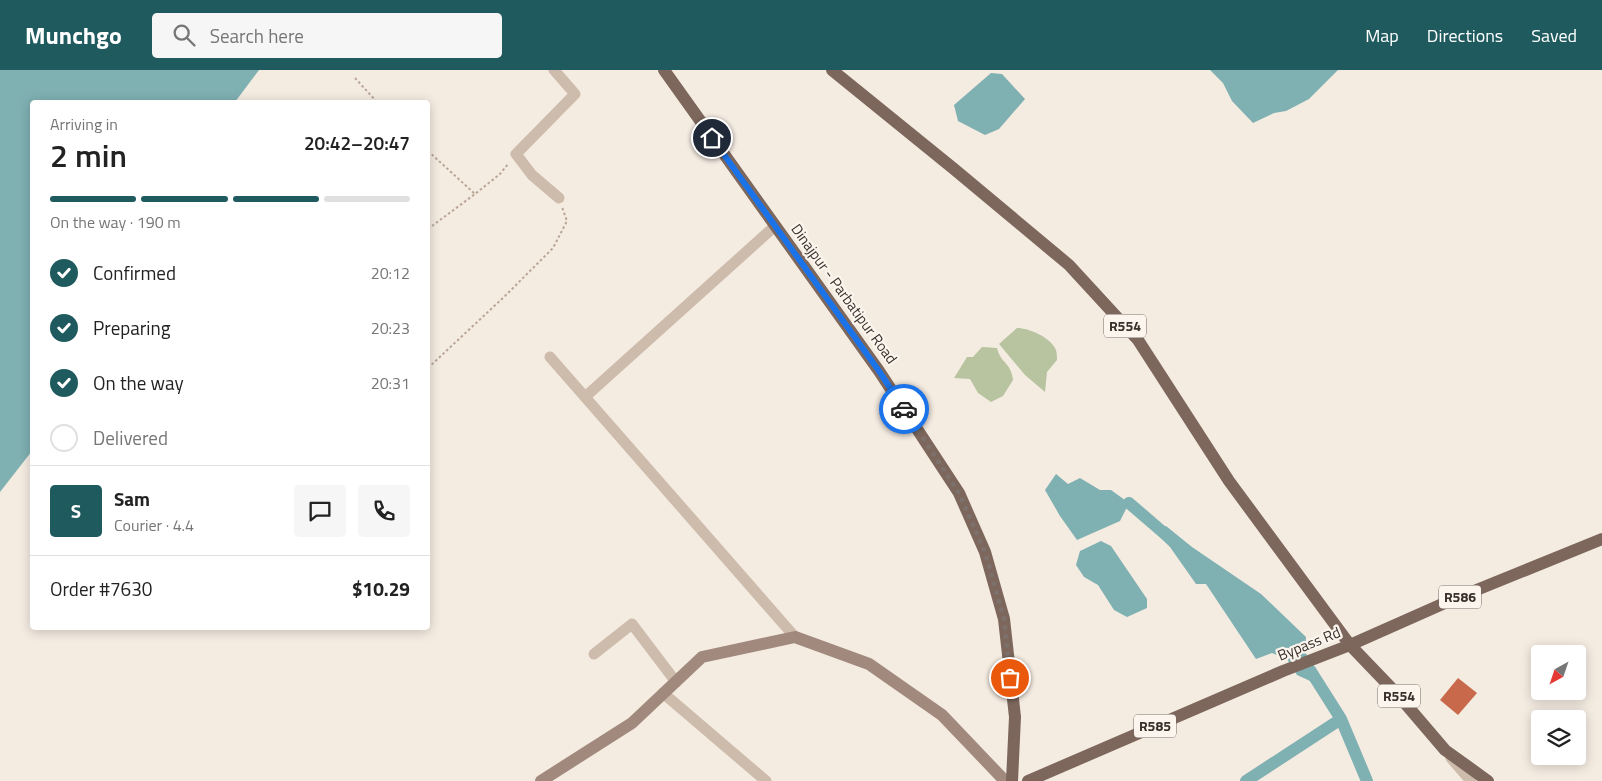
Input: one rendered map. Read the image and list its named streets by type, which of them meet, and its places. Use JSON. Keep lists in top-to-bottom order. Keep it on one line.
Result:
{"streets":{"main road":["Dinajpur - Parbatipur Road","R554","R586","Bypass Rd","R585"]},"crossings":[["R554","Bypass Rd"]],"north":"bottom left","page":{"header":"Munchgo","search":"Search here","nav":["Map","Directions","Saved"],"heading":["2 min","Arriving in","20:42–20:47"],"panel":["Sam","Courier · 4.4","Order #7630","$10.29"],"bar":"On the way · 190 m","list":[["Confirmed","20:12"],["Preparing","20:23"],["On the way","20:31"],"Delivered"],"round":"S"}}
